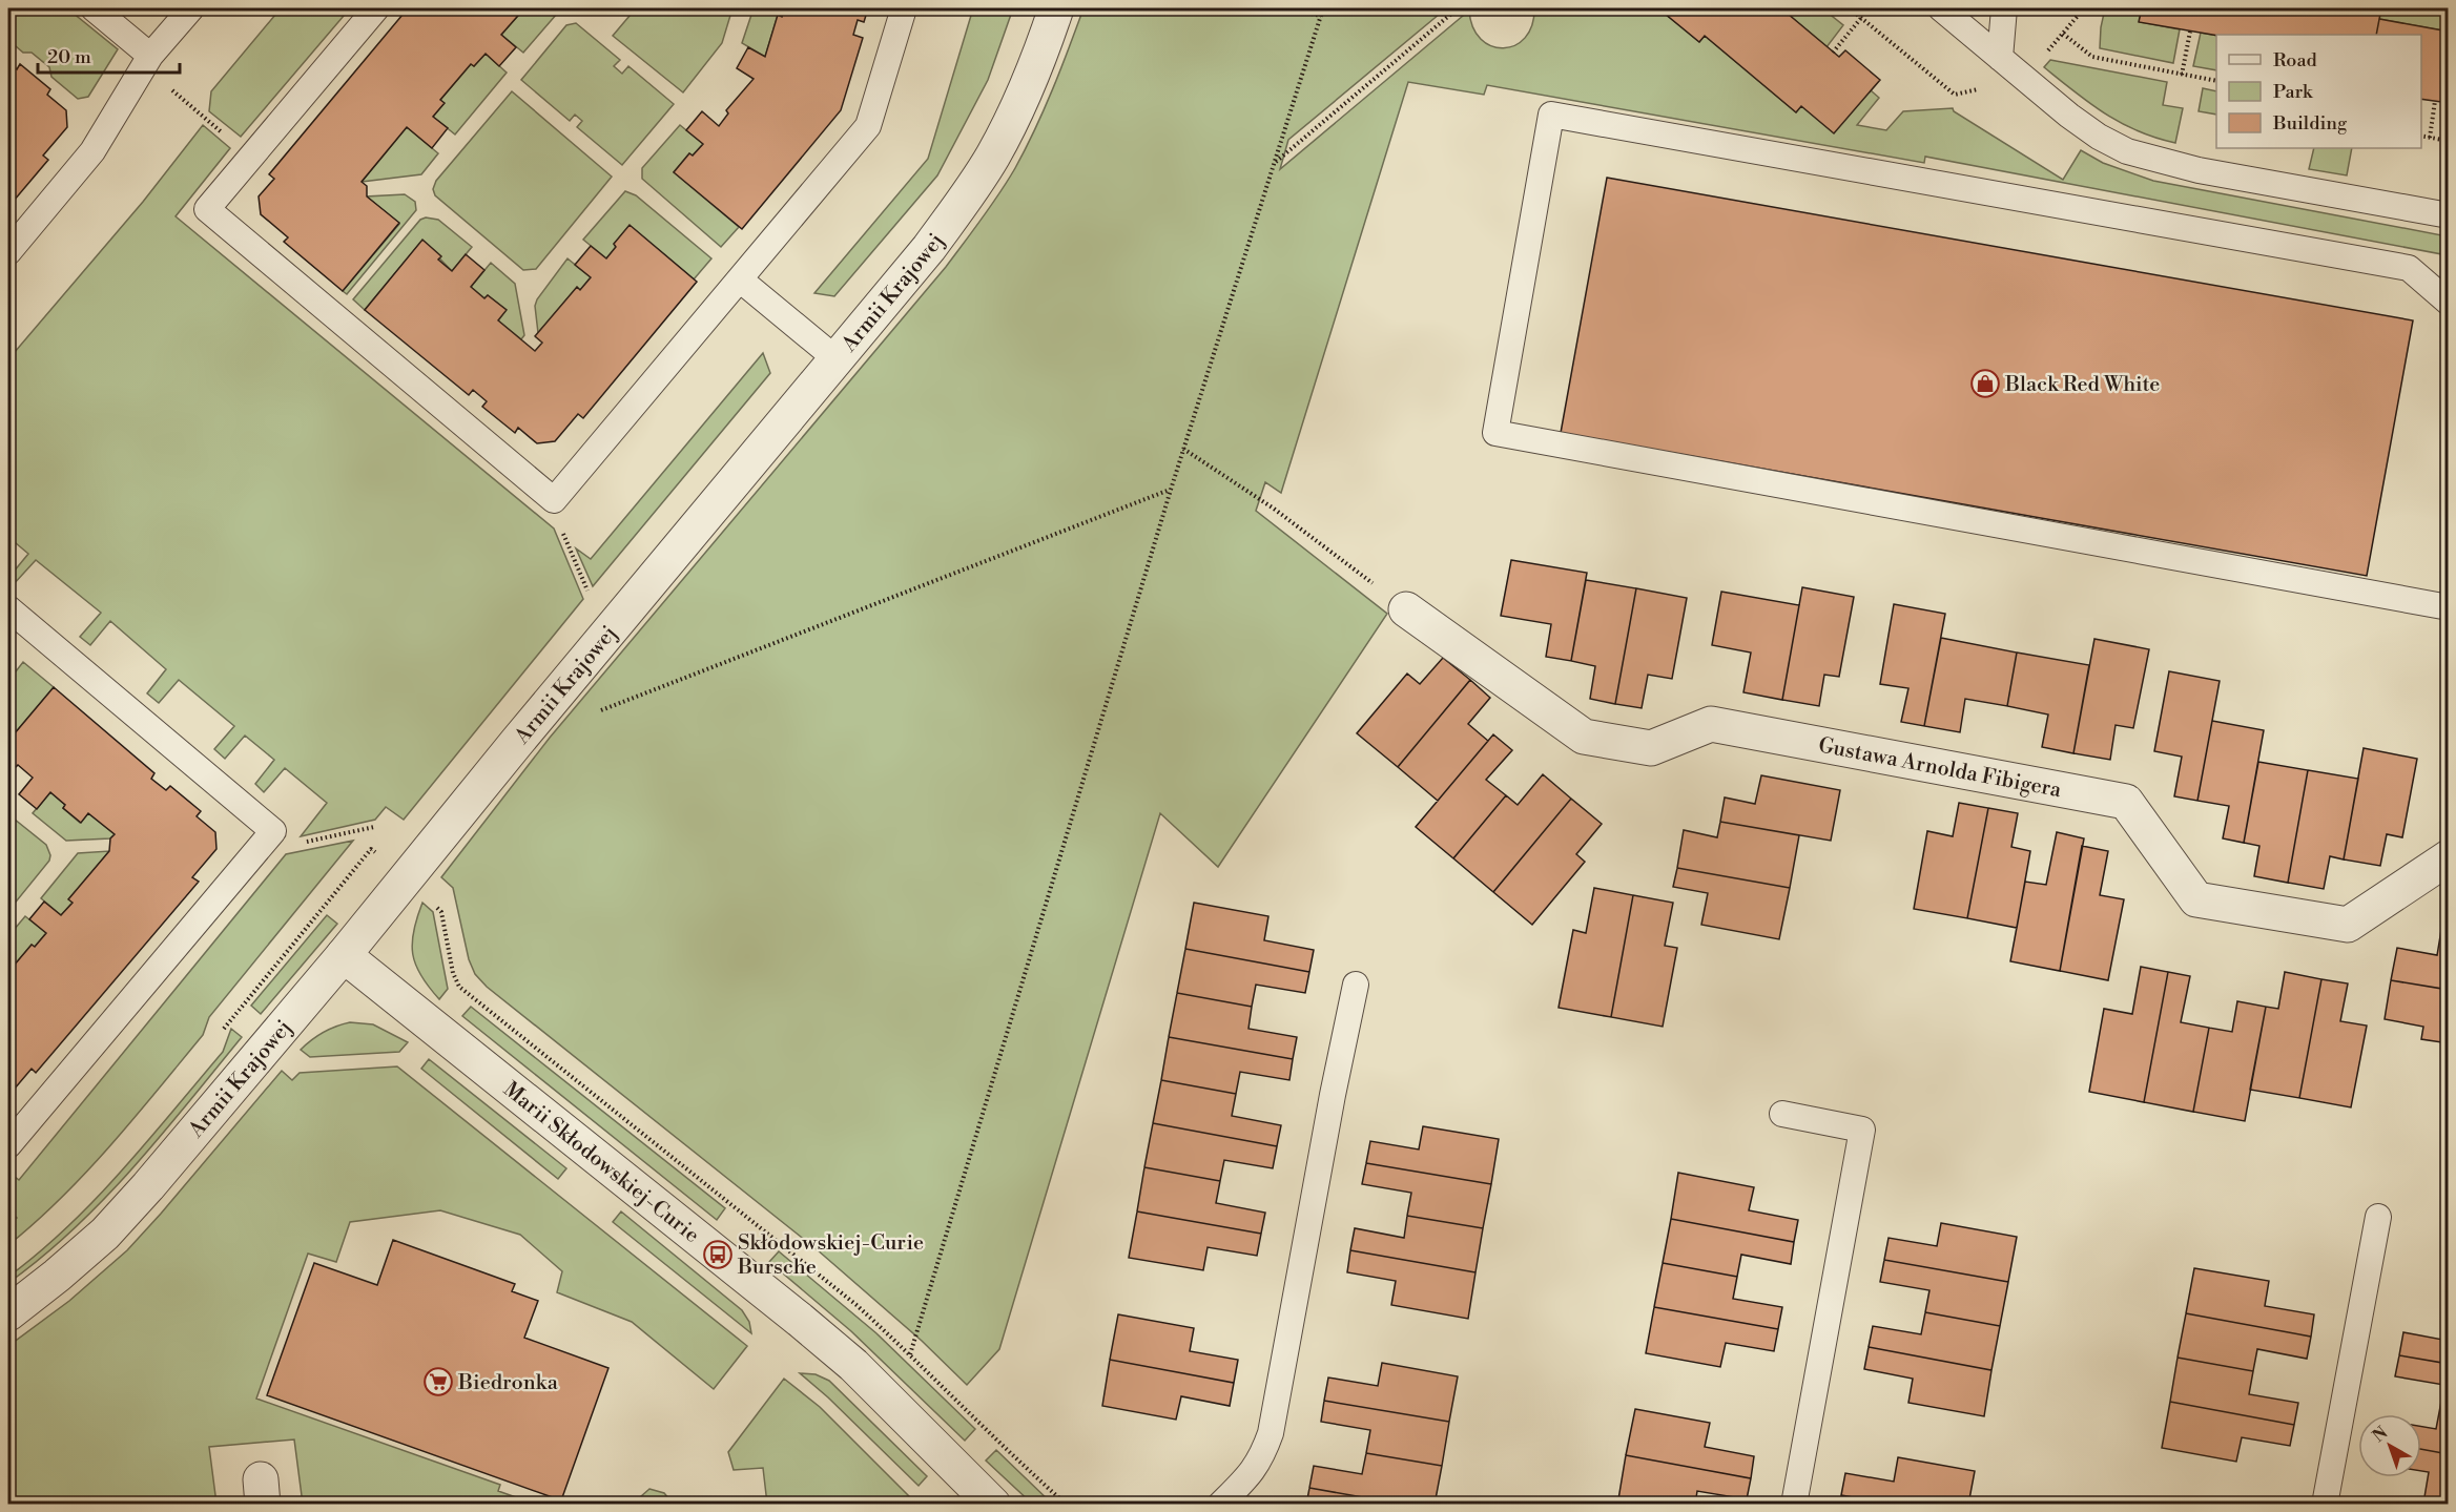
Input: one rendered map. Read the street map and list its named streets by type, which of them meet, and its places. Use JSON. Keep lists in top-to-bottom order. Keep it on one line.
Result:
{"streets":{"street":["Armii Krajowej","Gustawa Arnolda Fibigera","Marii Skłodowskiej-Curie"]},"crossings":[["Armii Krajowej","Marii Skłodowskiej-Curie"]],"places":{"shop":["Black Red White"],"bus stop":["Skłodowskiej-Curie Bursche"],"supermarket":["Biedronka"]},"legend":["Road","Park","Building"],"scale_bar":"20 m","north":"top left"}
